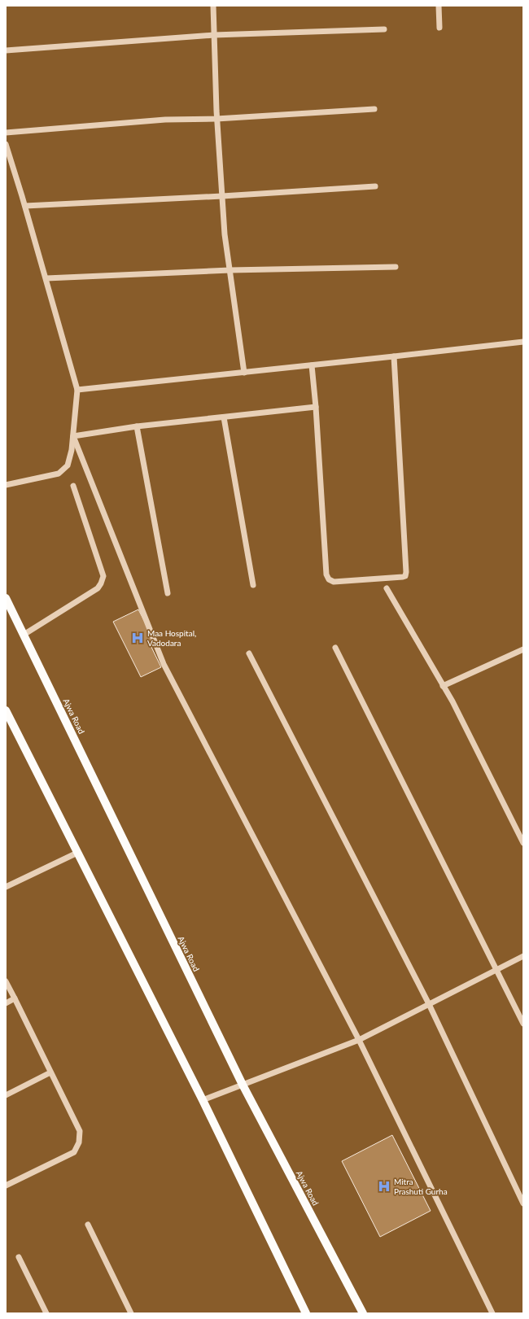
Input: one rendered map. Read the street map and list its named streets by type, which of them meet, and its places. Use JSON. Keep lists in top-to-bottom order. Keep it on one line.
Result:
{"streets":{"main road":["Ajwa Road"]},"places":{"hospital":["Maa Hospital, Vadodara","Mitra Prashuti Gurha"]}}
